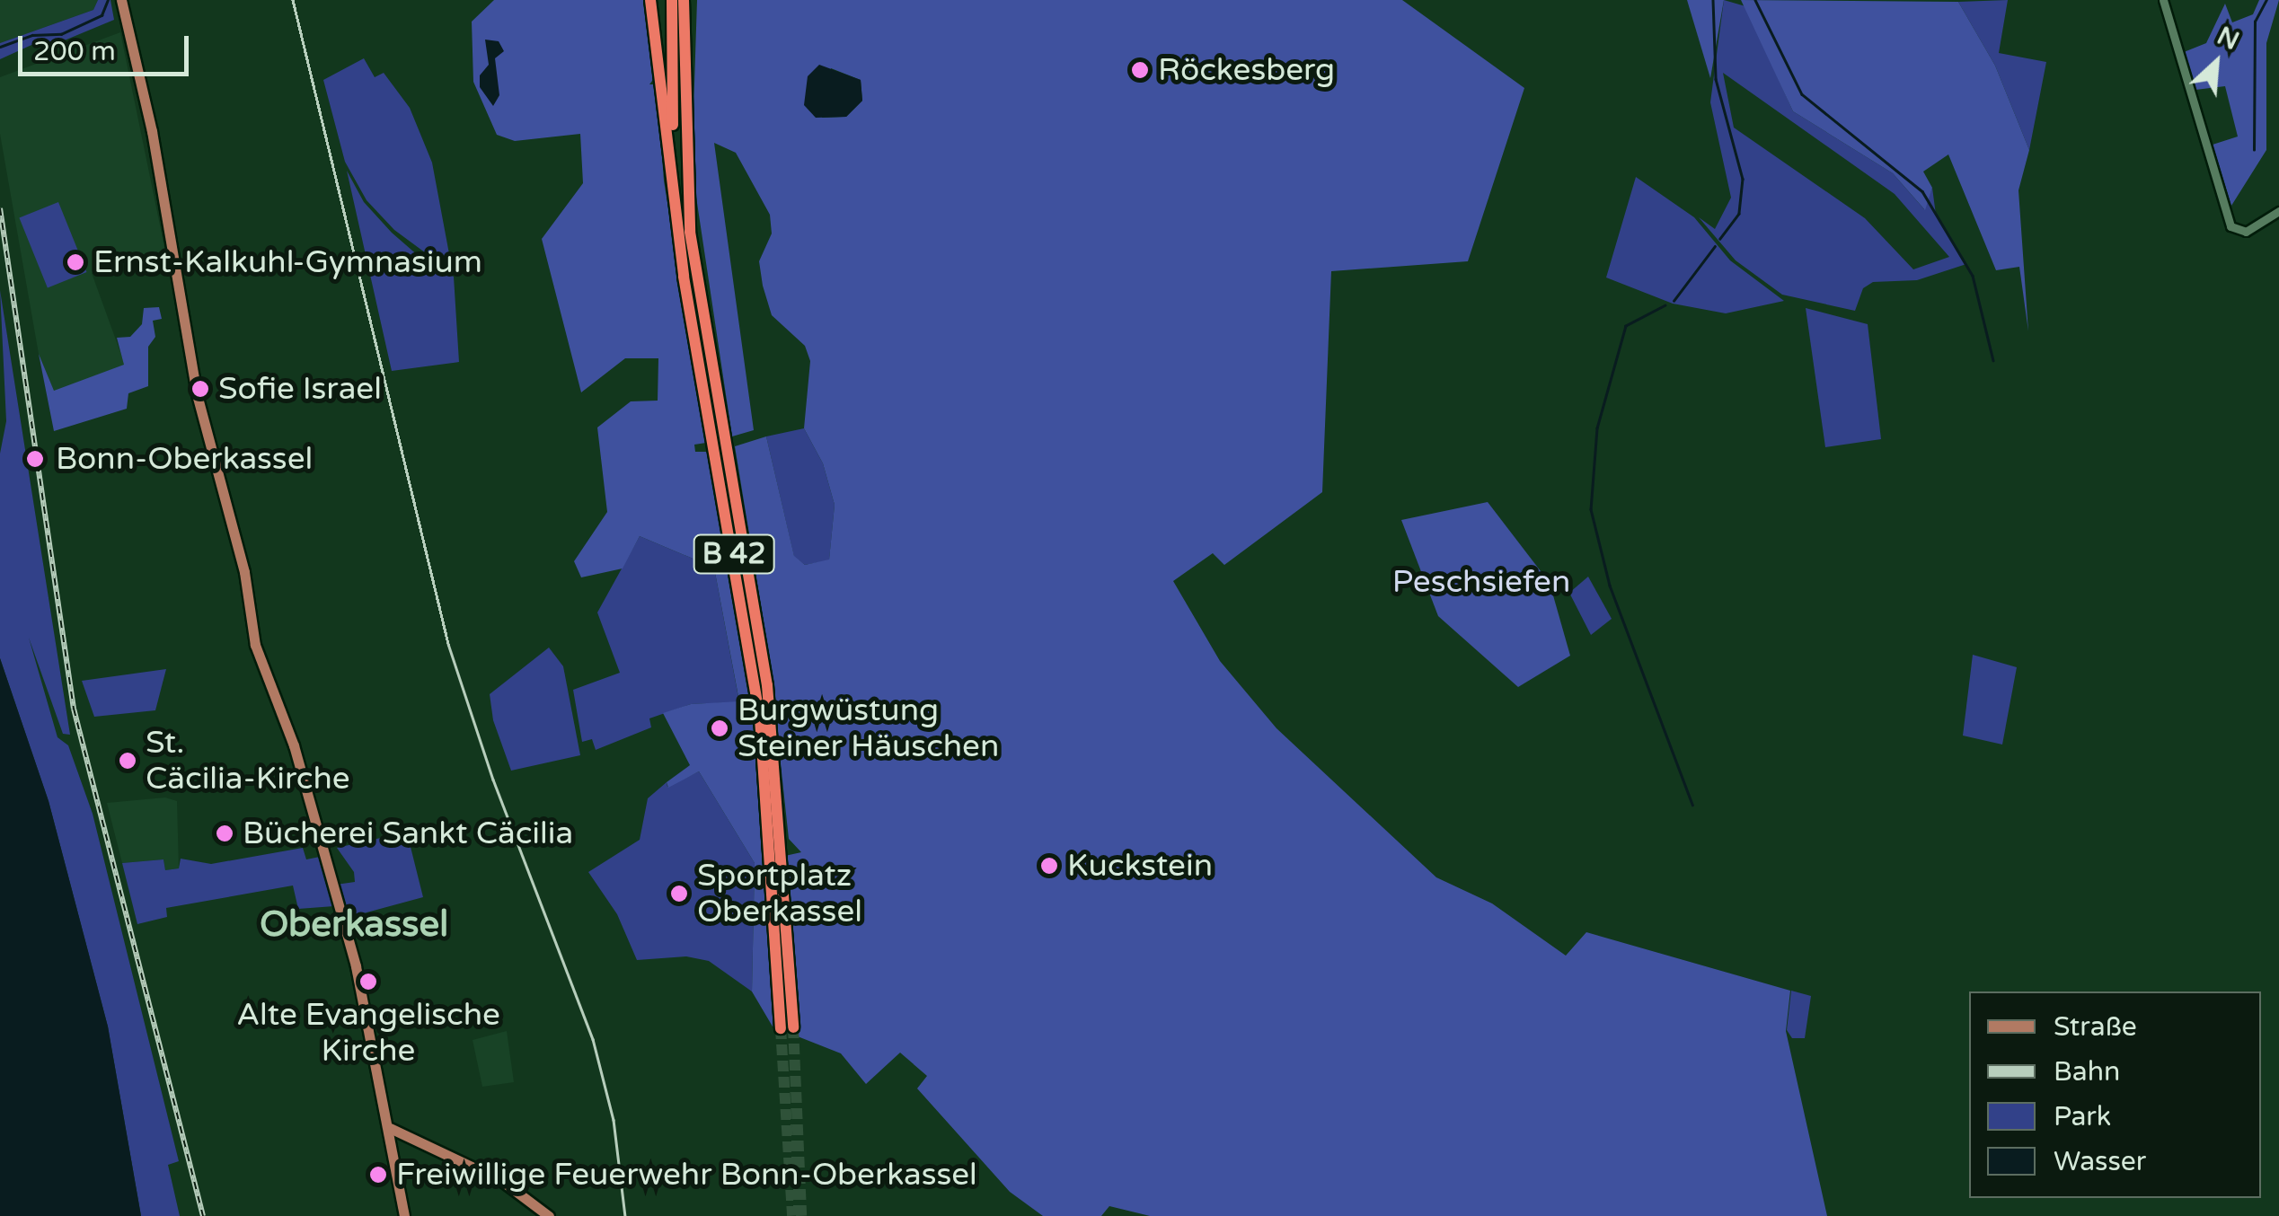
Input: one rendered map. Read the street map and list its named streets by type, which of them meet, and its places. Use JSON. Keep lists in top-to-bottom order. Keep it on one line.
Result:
{"streets":{"highway":["B 42"]},"districts":["Oberkassel"],"parks":["Peschsiefen"],"places":["Röckesberg","Ernst-Kalkuhl-Gymnasium","Sofie Israel","Bonn-Oberkassel","Burgwüstung Steiner Häuschen","St. Cäcilia-Kirche","Bücherei Sankt Cäcilia","Kuckstein","Sportplatz Oberkassel","Alte Evangelische Kirche","Freiwillige Feuerwehr Bonn-Oberkassel"],"legend":["Straße","Bahn","Park","Wasser"],"scale_bar":"200 m","north":"top right"}
